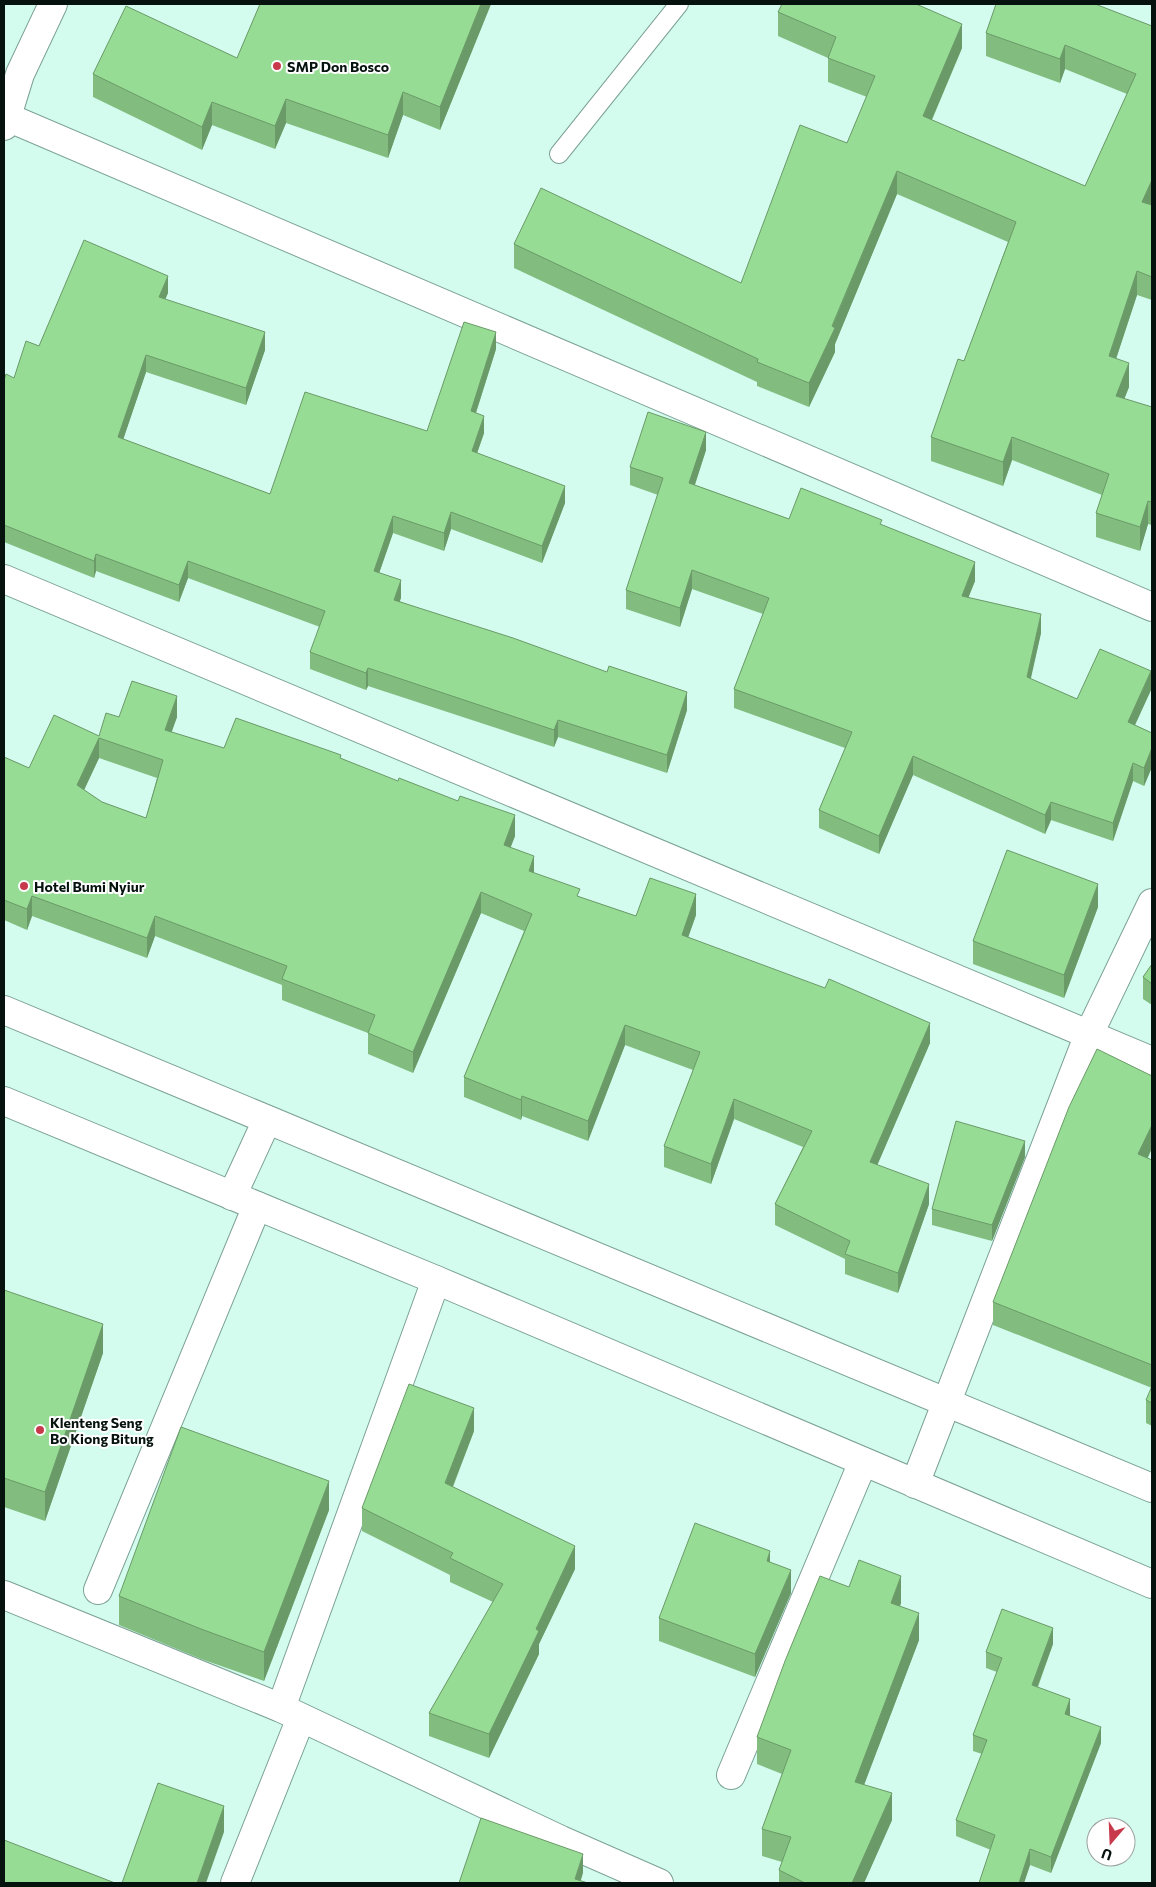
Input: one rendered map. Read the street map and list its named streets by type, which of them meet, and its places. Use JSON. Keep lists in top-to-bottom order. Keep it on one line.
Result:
{"places":["SMP Don Bosco","Hotel Bumi Nyiur","Klenteng Seng Bo Kiong Bitung"],"north":"bottom"}
